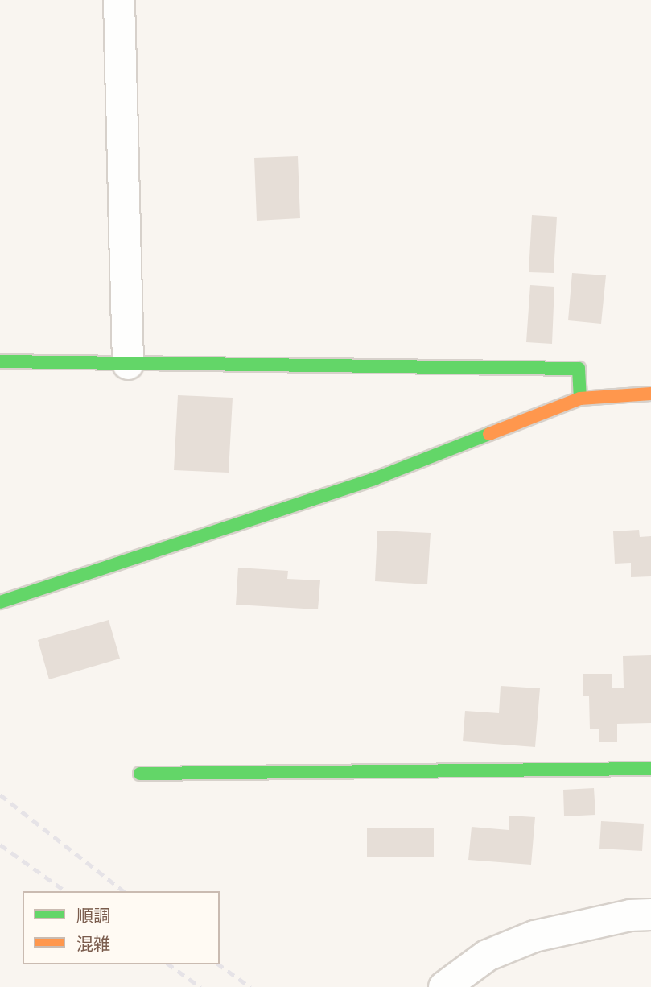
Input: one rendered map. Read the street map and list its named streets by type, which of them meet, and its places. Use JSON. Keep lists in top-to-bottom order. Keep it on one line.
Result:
{"legend":["順調","混雑"]}
